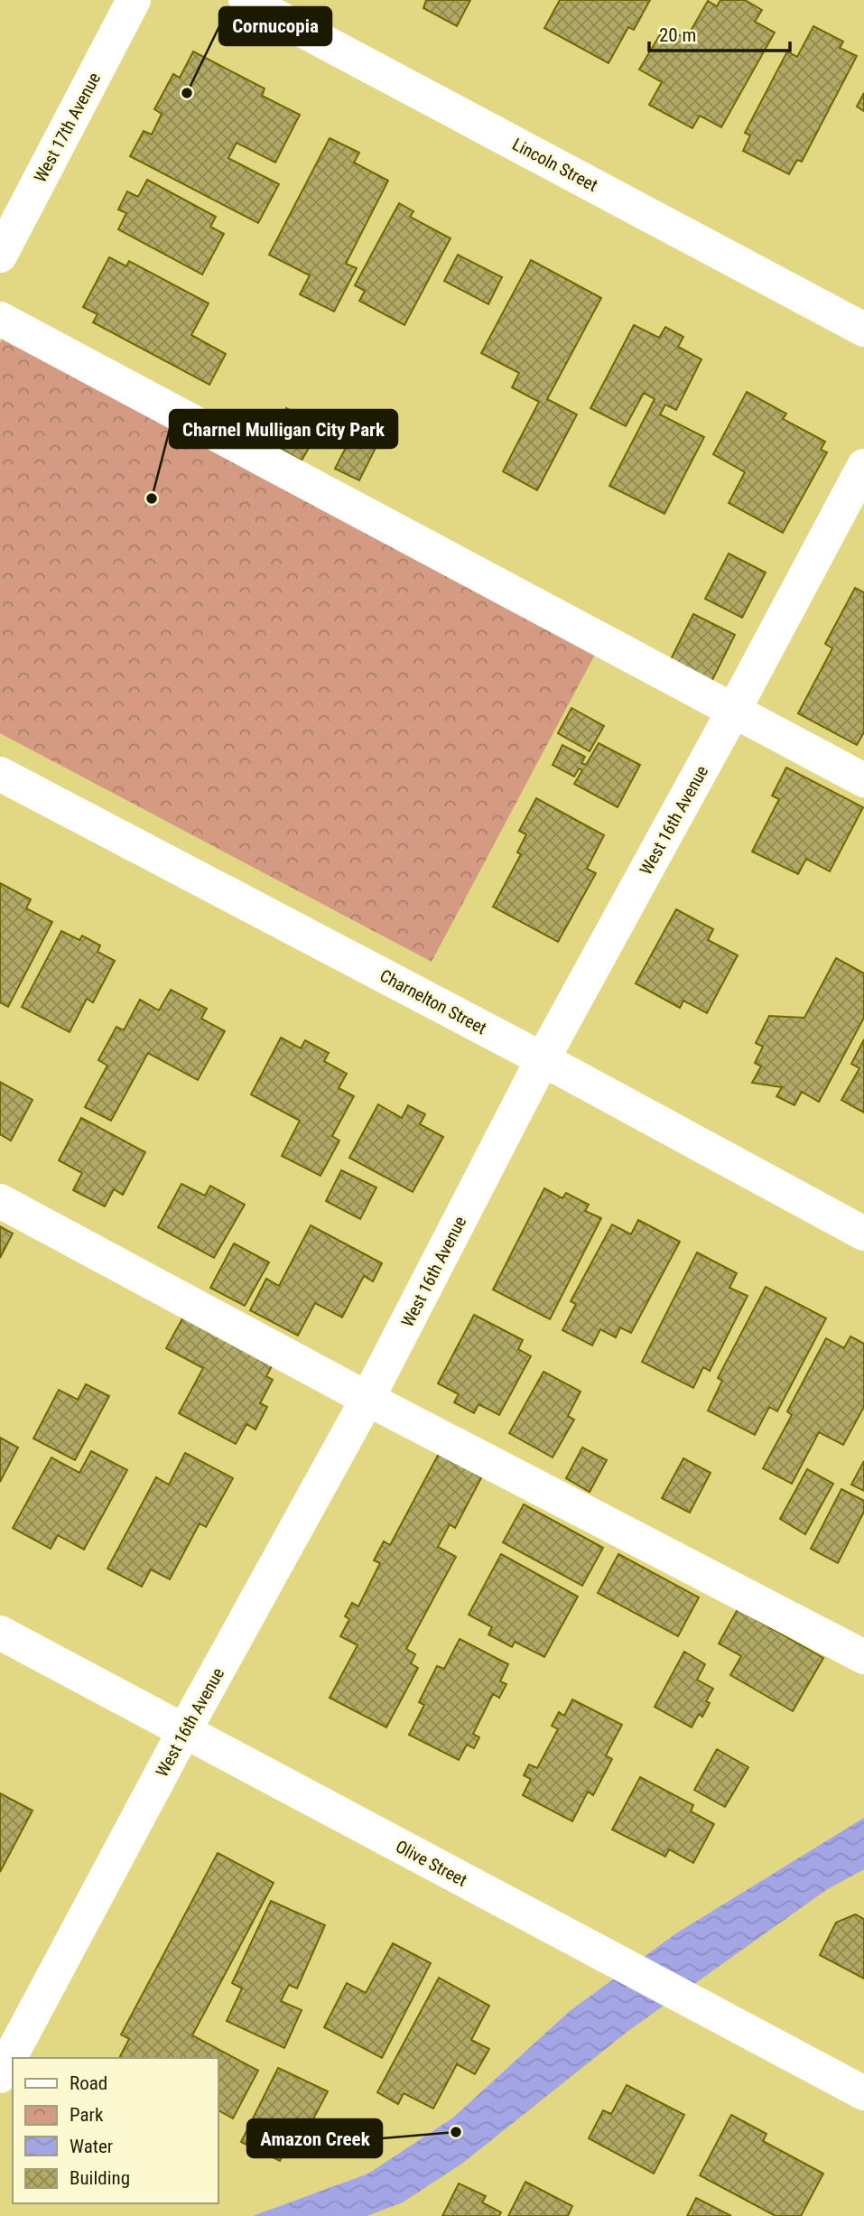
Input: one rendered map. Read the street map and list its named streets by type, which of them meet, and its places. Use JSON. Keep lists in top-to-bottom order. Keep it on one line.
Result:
{"streets":{"street":["West 17th Avenue","Lincoln Street","West 16th Avenue","Charnelton Street","Olive Street"]},"crossings":[["West 16th Avenue","Charnelton Street"],["West 16th Avenue","Olive Street"]],"places":["Cornucopia","Charnel Mulligan City Park","Amazon Creek"],"legend":["Road","Park","Water","Building"],"scale_bar":"20 m"}
